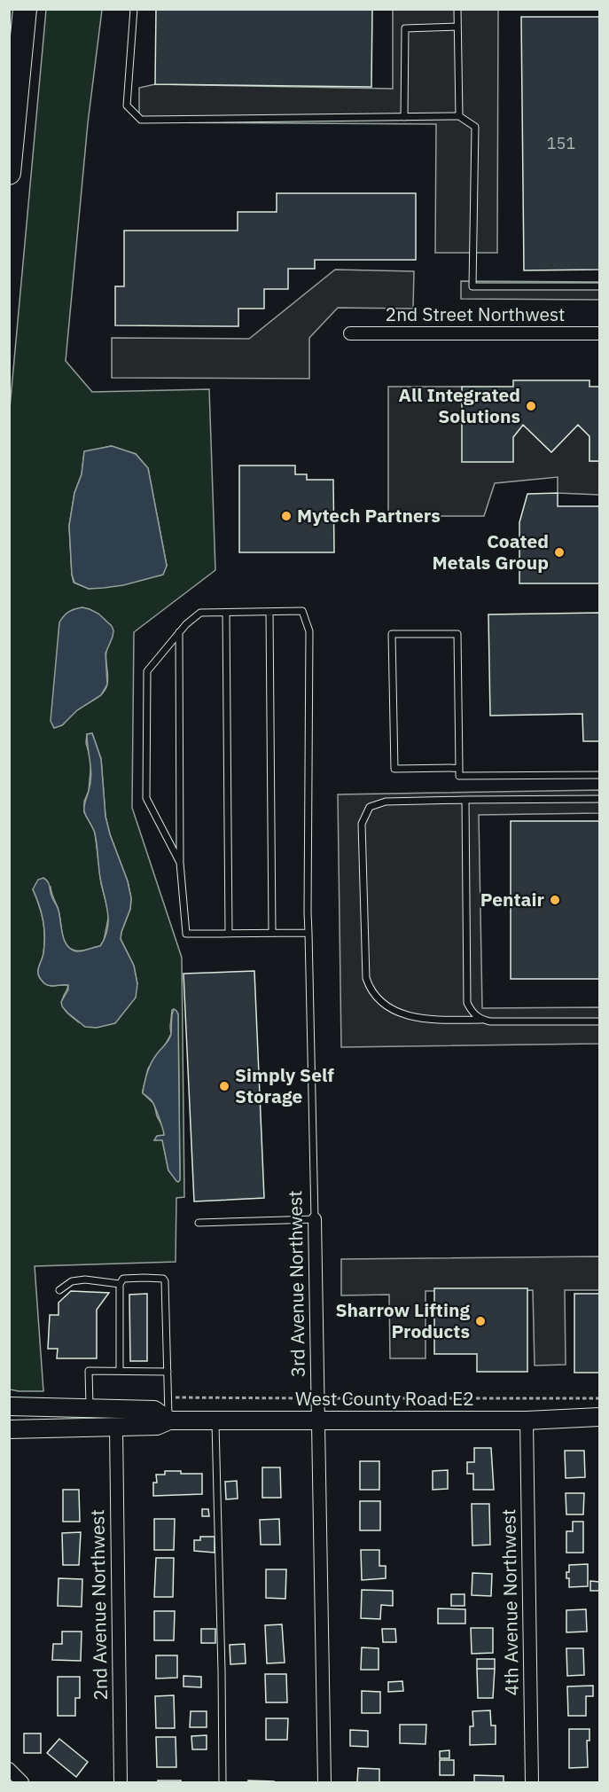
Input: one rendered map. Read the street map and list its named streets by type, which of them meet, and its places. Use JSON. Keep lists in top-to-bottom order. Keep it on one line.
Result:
{"streets":{"street":["2nd Street Northwest","3rd Avenue Northwest","West County Road E2","4th Avenue Northwest","2nd Avenue Northwest"]},"crossings":[["3rd Avenue Northwest","West County Road E2"],["West County Road E2","4th Avenue Northwest"],["West County Road E2","2nd Avenue Northwest"]],"places":["All Integrated Solutions","Mytech Partners","Coated Metals Group","Pentair","Simply Self Storage","Sharrow Lifting Products"],"house_numbers":["151"]}
